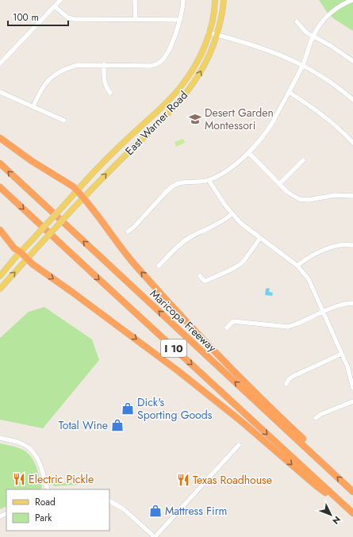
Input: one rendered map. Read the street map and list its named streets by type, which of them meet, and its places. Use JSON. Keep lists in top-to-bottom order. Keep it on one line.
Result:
{"streets":{"highway":["Maricopa Freeway","I 10"],"main road":["East Warner Road"]},"places":{"school or university":["Desert Garden Montessori"],"shop":["Dick's Sporting Goods","Total Wine","Mattress Firm"],"restaurant":["Electric Pickle","Texas Roadhouse"]},"legend":["Road","Park"],"scale_bar":"100 m","north":"bottom right"}
